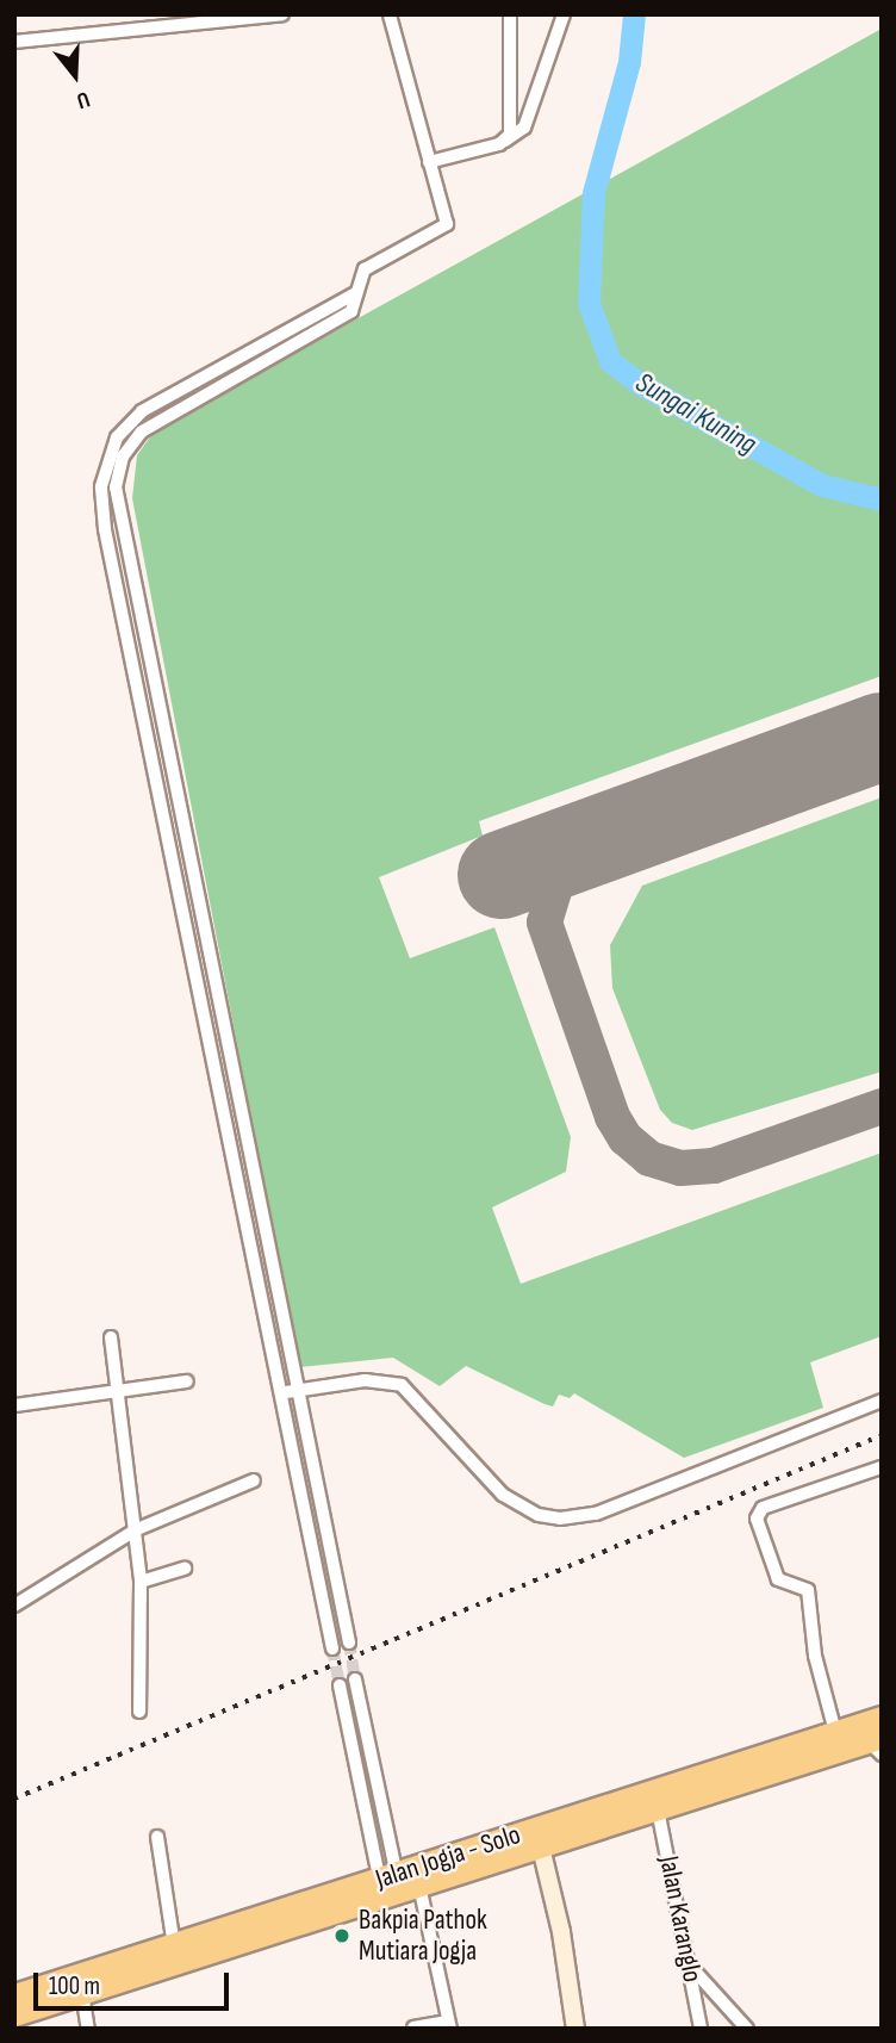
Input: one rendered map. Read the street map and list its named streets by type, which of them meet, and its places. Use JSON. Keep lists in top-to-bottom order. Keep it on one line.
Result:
{"streets":{"highway":["Jalan Jogja - Solo"],"street":["Jalan Karanglo"]},"crossings":[["Jalan Jogja - Solo","Jalan Karanglo"]],"water":["Sungai Kuning"],"places":["Bakpia Pathok Mutiara Jogja"],"scale_bar":"100 m","north":"bottom"}
